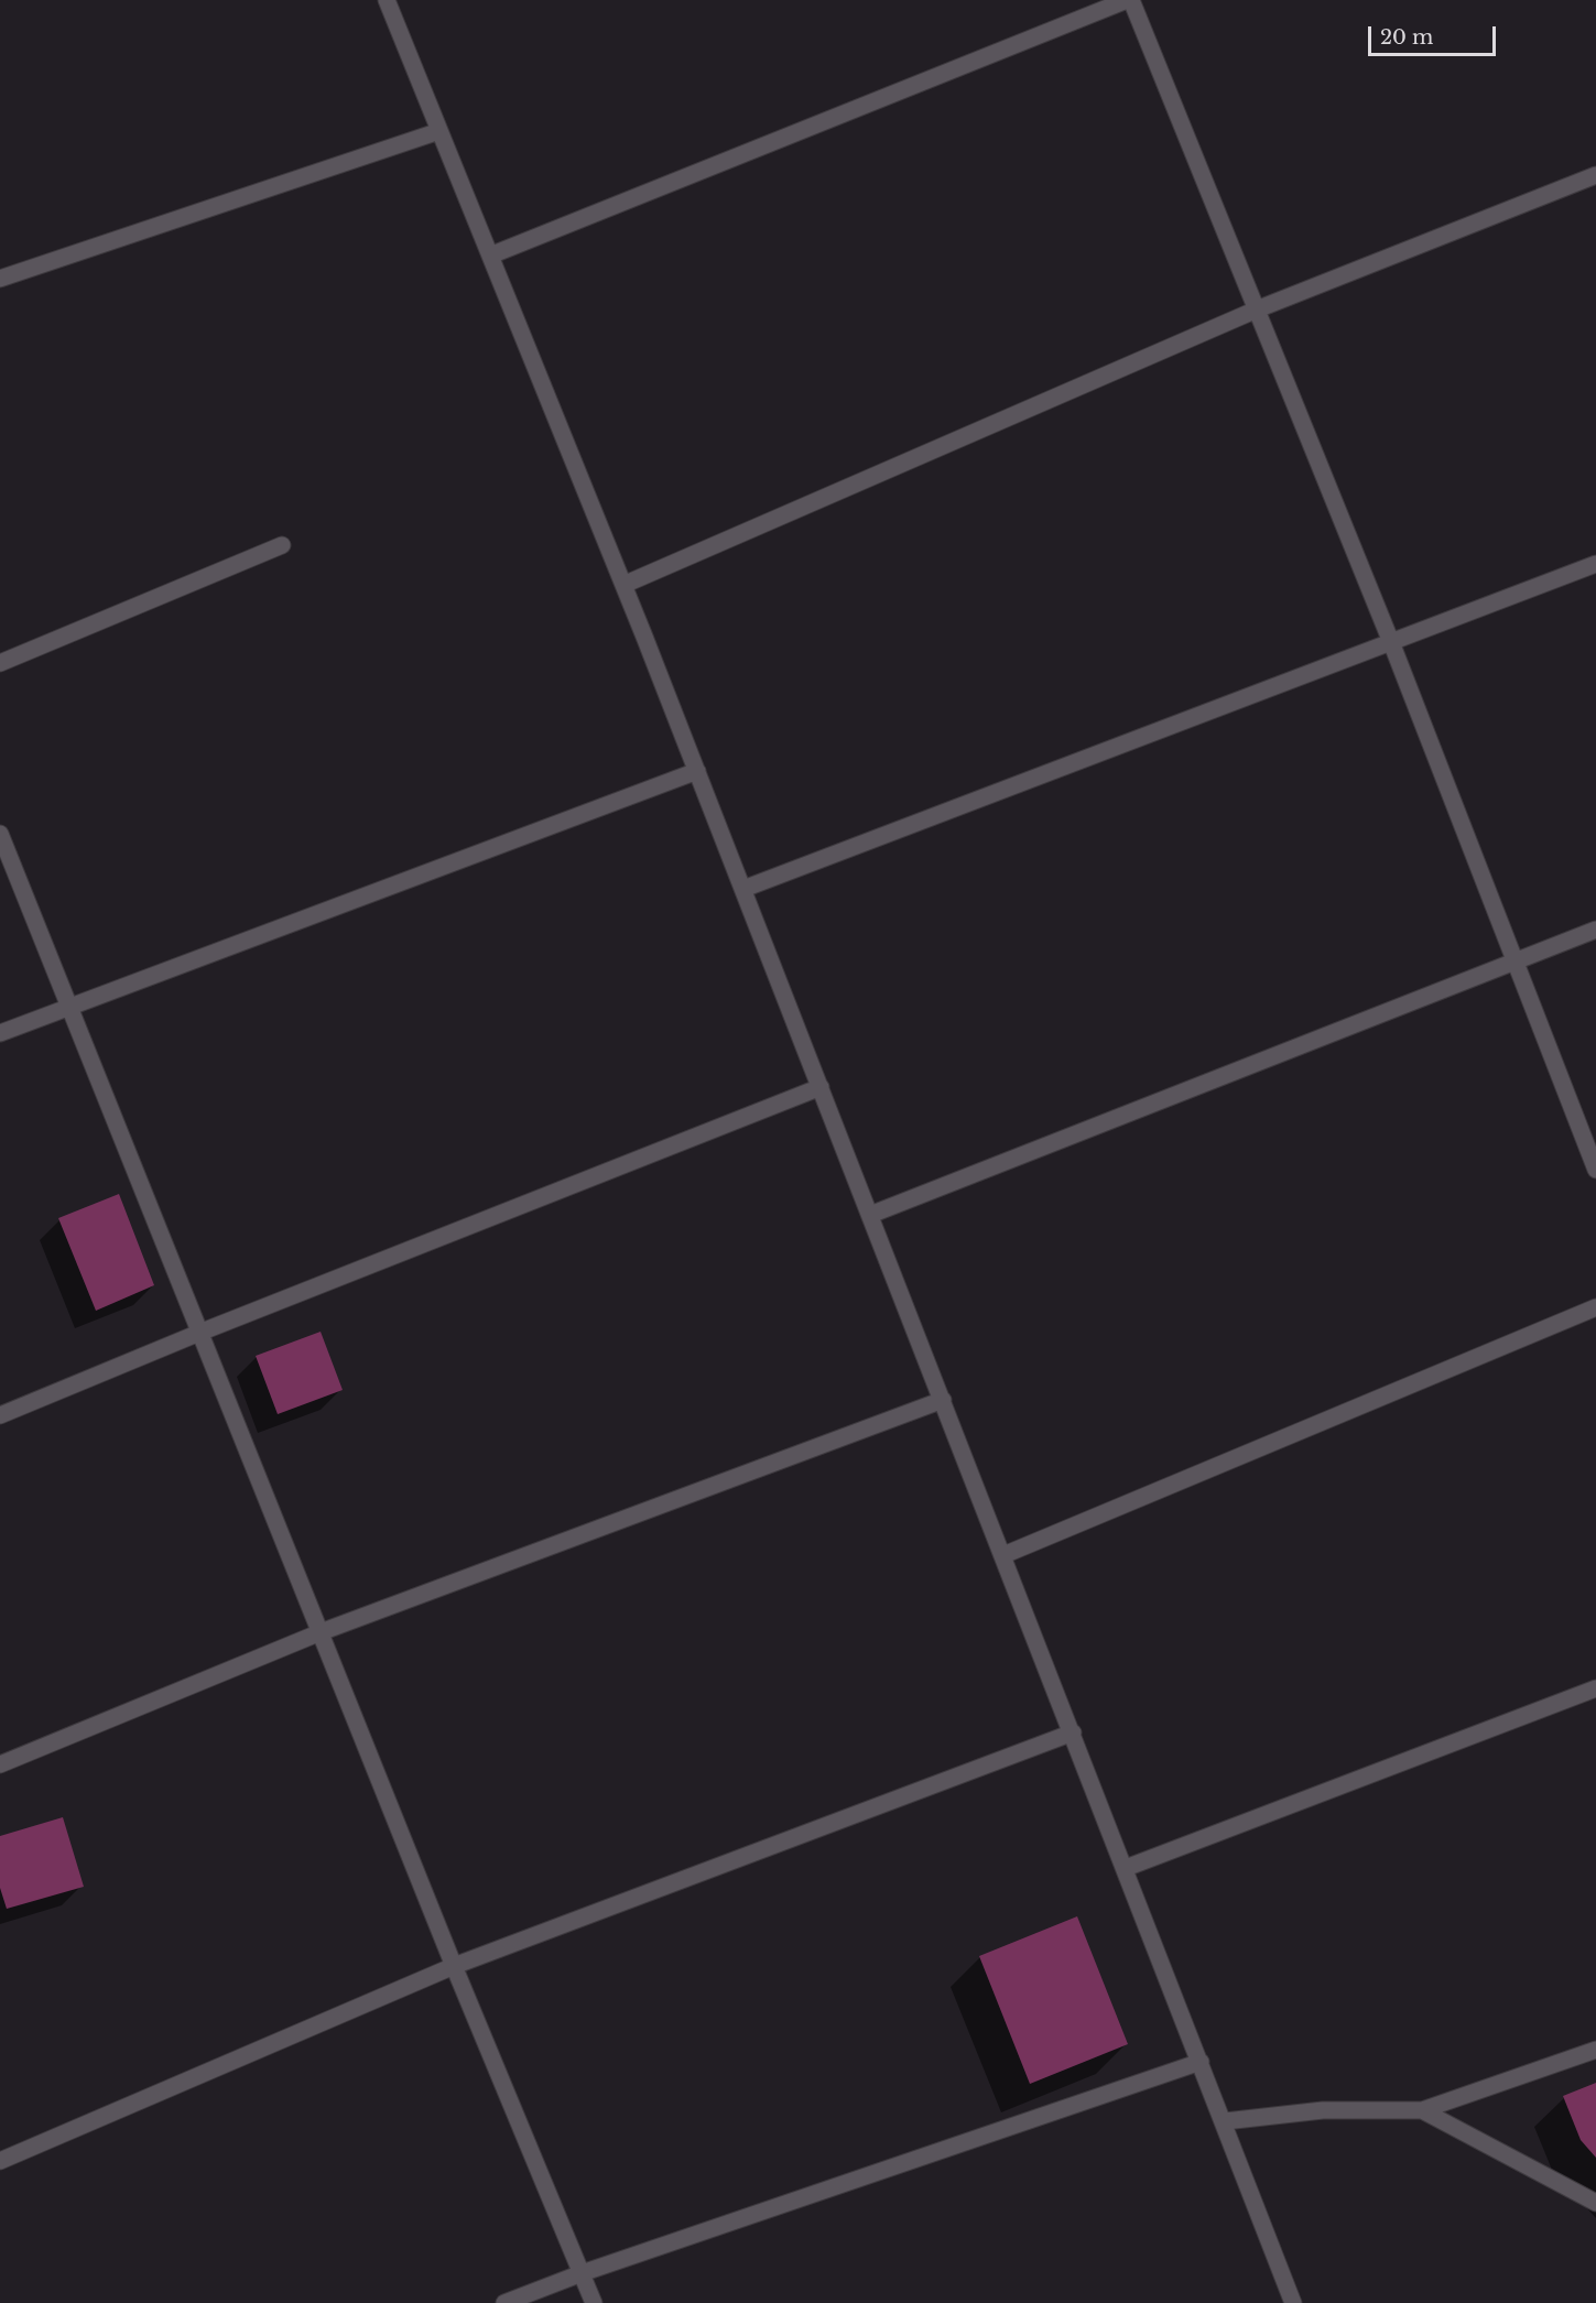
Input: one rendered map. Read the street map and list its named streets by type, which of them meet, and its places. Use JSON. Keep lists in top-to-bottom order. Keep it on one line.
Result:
{"scale_bar":"20 m"}
